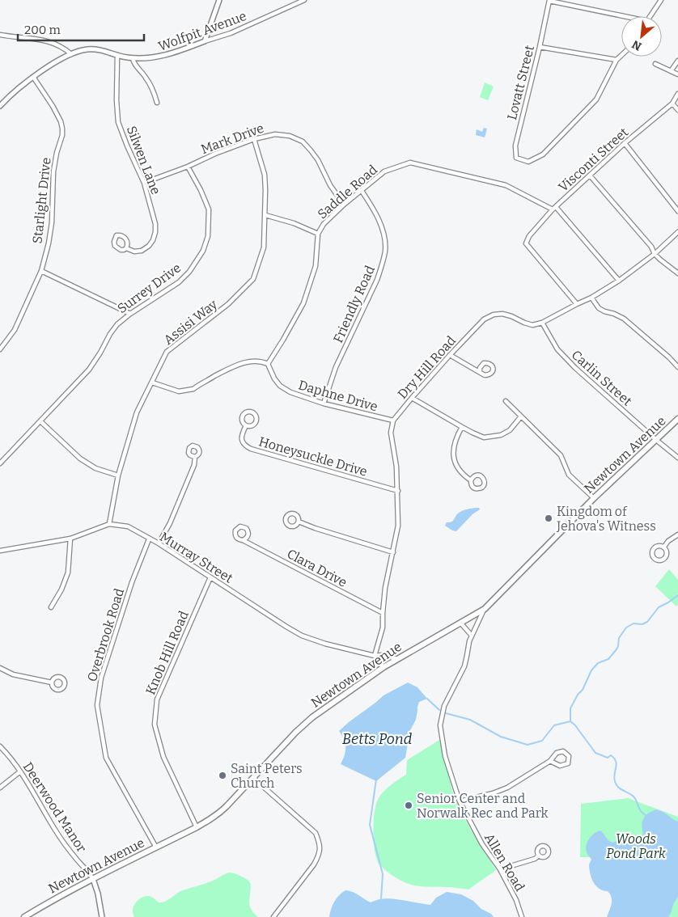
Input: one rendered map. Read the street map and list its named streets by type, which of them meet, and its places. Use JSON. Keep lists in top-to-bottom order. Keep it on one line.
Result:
{"streets":{"main road":["Newtown Avenue"],"street":["Wolfpit Avenue","Lovatt Street","Mark Drive","Visconti Street","Silwen Lane","Saddle Road","Starlight Drive","Surrey Drive","Friendly Road","Assisi Way","Dry Hill Road","Carlin Street","Daphne Drive","Honeysuckle Drive","Murray Street","Clara Drive","Overbrook Road","Knob Hill Road","Deerwood Manor","Allen Road"]},"crossings":[["Wolfpit Avenue","Silwen Lane"],["Wolfpit Avenue","Starlight Drive"],["Mark Drive","Silwen Lane"],["Mark Drive","Saddle Road"],["Mark Drive","Surrey Drive"],["Mark Drive","Assisi Way"],["Visconti Street","Saddle Road"],["Saddle Road","Friendly Road"],["Saddle Road","Daphne Drive"],["Friendly Road","Daphne Drive"],["Assisi Way","Murray Street"],["Dry Hill Road","Carlin Street"],["Dry Hill Road","Daphne Drive"],["Carlin Street","Newtown Avenue"],["Newtown Avenue","Murray Street"],["Newtown Avenue","Overbrook Road"],["Newtown Avenue","Knob Hill Road"],["Newtown Avenue","Deerwood Manor"],["Newtown Avenue","Allen Road"],["Murray Street","Overbrook Road"],["Murray Street","Knob Hill Road"]],"water":["Betts Pond"],"parks":["Woods Pond Park"],"places":["Kingdom of Jehova's Witness","Saint Peters Church","Senior Center and Norwalk Rec and Park"],"scale_bar":"200 m","north":"bottom left"}
